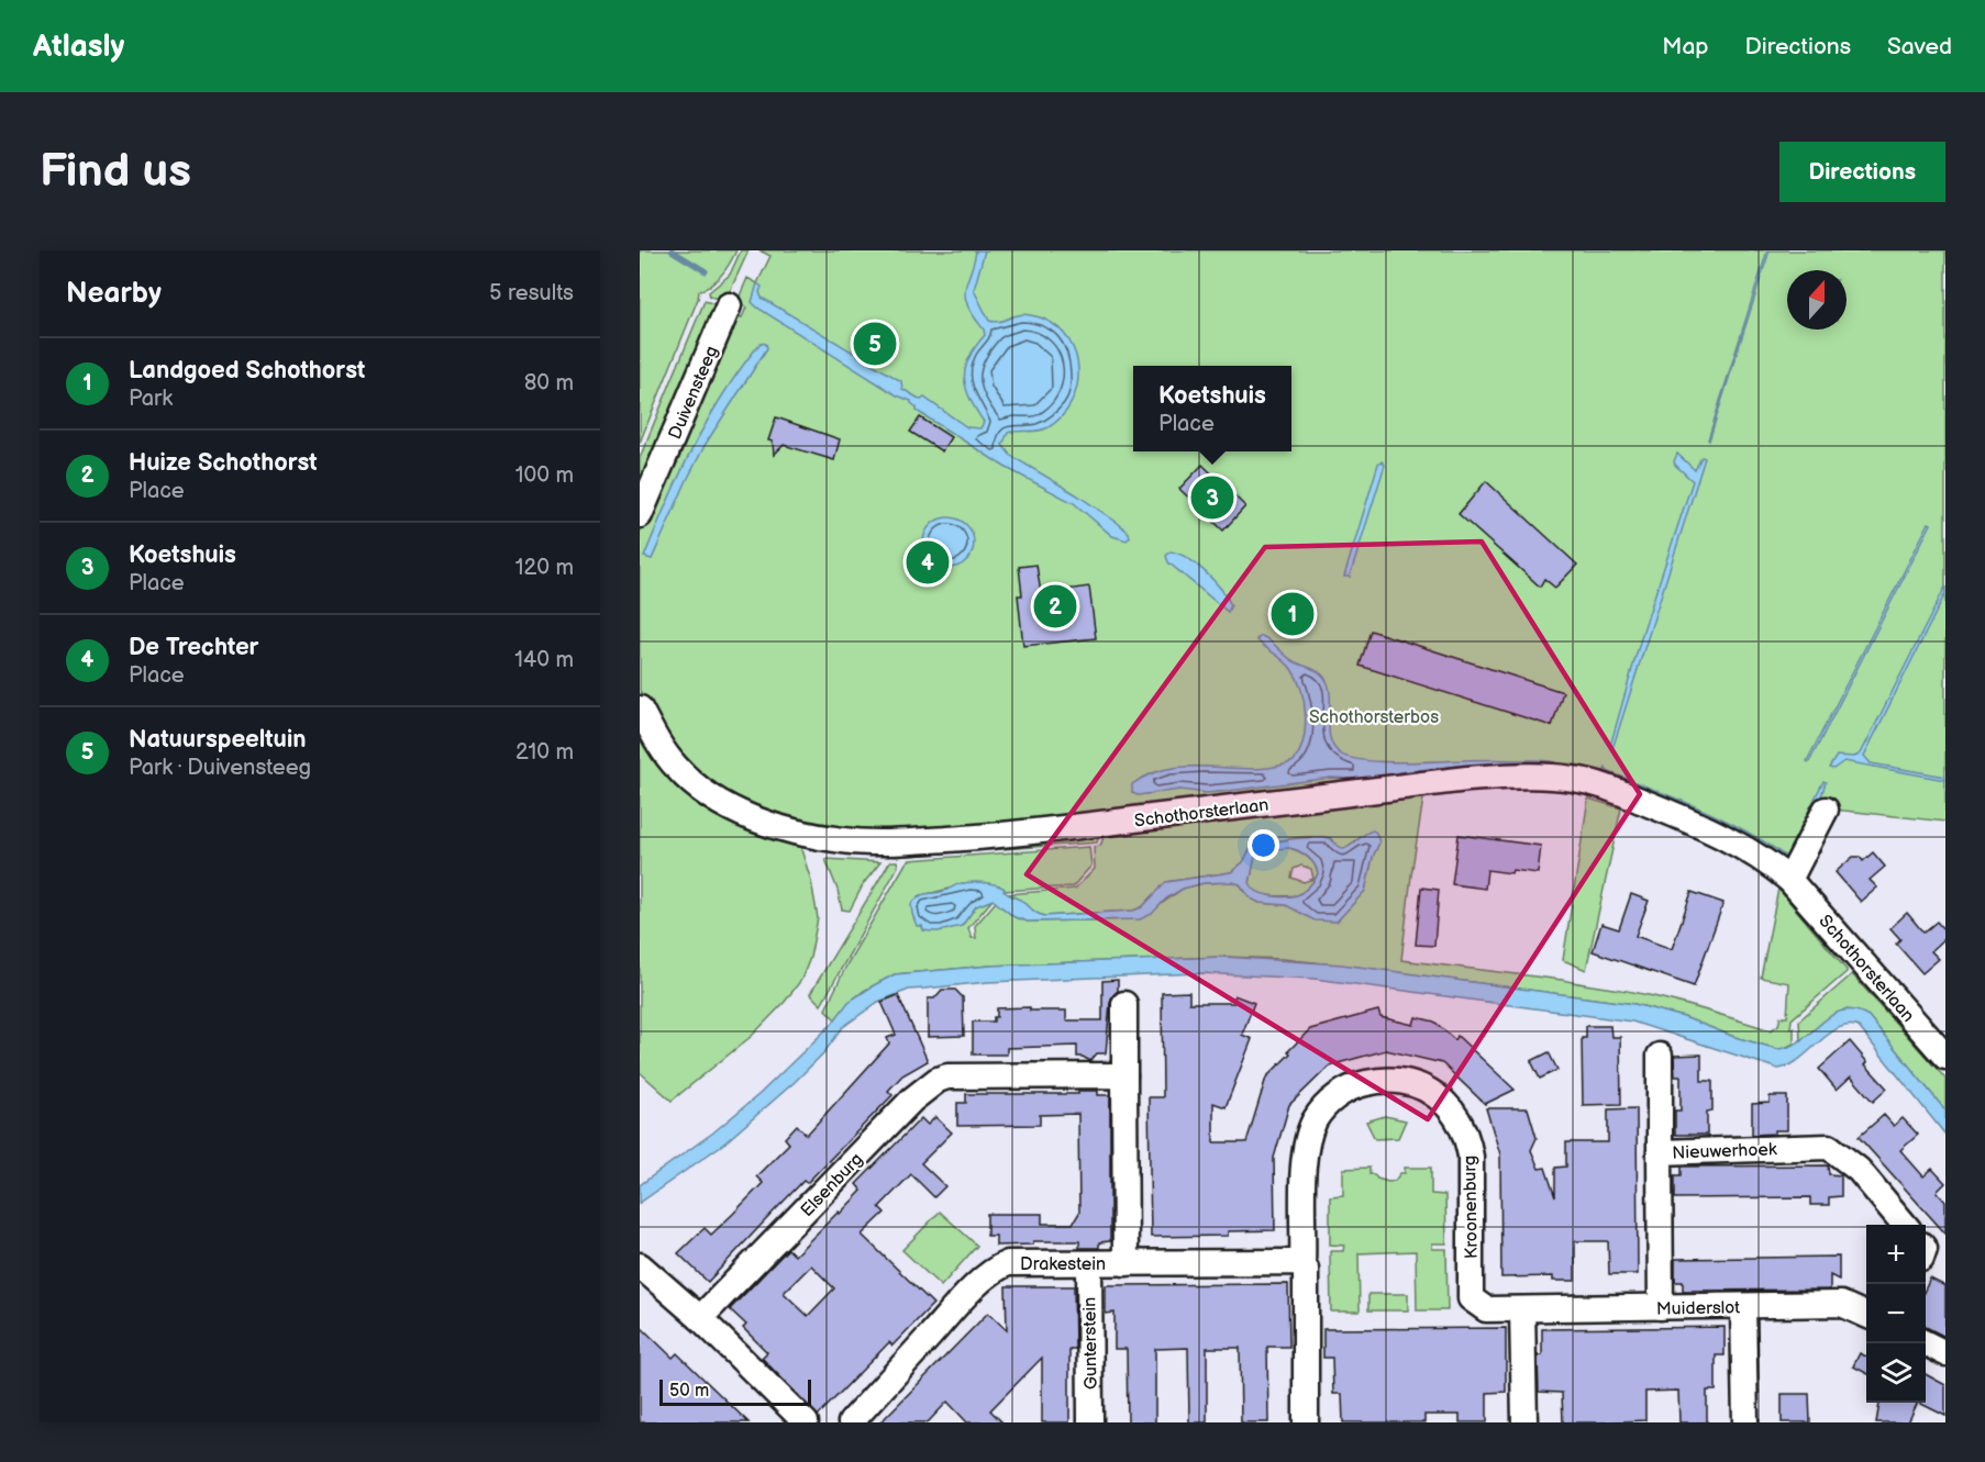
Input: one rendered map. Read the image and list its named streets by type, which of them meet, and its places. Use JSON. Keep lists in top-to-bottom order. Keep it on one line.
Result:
{"streets":{"street":["Duivensteeg","Schothorsterlaan","Nieuwerhoek","Elsenburg","Kroonenburg","Drakestein","Muiderslot","Gunterstein"]},"crossings":[["Nieuwerhoek","Muiderslot"],["Kroonenburg","Drakestein"],["Kroonenburg","Muiderslot"],["Drakestein","Gunterstein"]],"parks":["Schothorsterbos"],"scale_bar":"50 m","north":"top","page":{"header":"Atlasly","nav":["Map","Directions","Saved"],"buttons":"Directions","title":"Find us","heading":["Nearby","5 results"],"pins":["5","3","4","2","1"],"list":[{"mark":"1","name":"Landgoed Schothorst","note":"Park","value":"80 m"},{"mark":"2","name":"Huize Schothorst","note":"Place","value":"100 m"},{"mark":"3","name":"Koetshuis","note":"Place","value":"120 m"},{"mark":"4","name":"De Trechter","note":"Place","value":"140 m"},{"mark":"5","name":"Natuurspeeltuin","note":"Park · Duivensteeg","value":"210 m"}],"popup":["Koetshuis","Place"],"map_buttons":["+","−"],"scale":"50 m"}}
